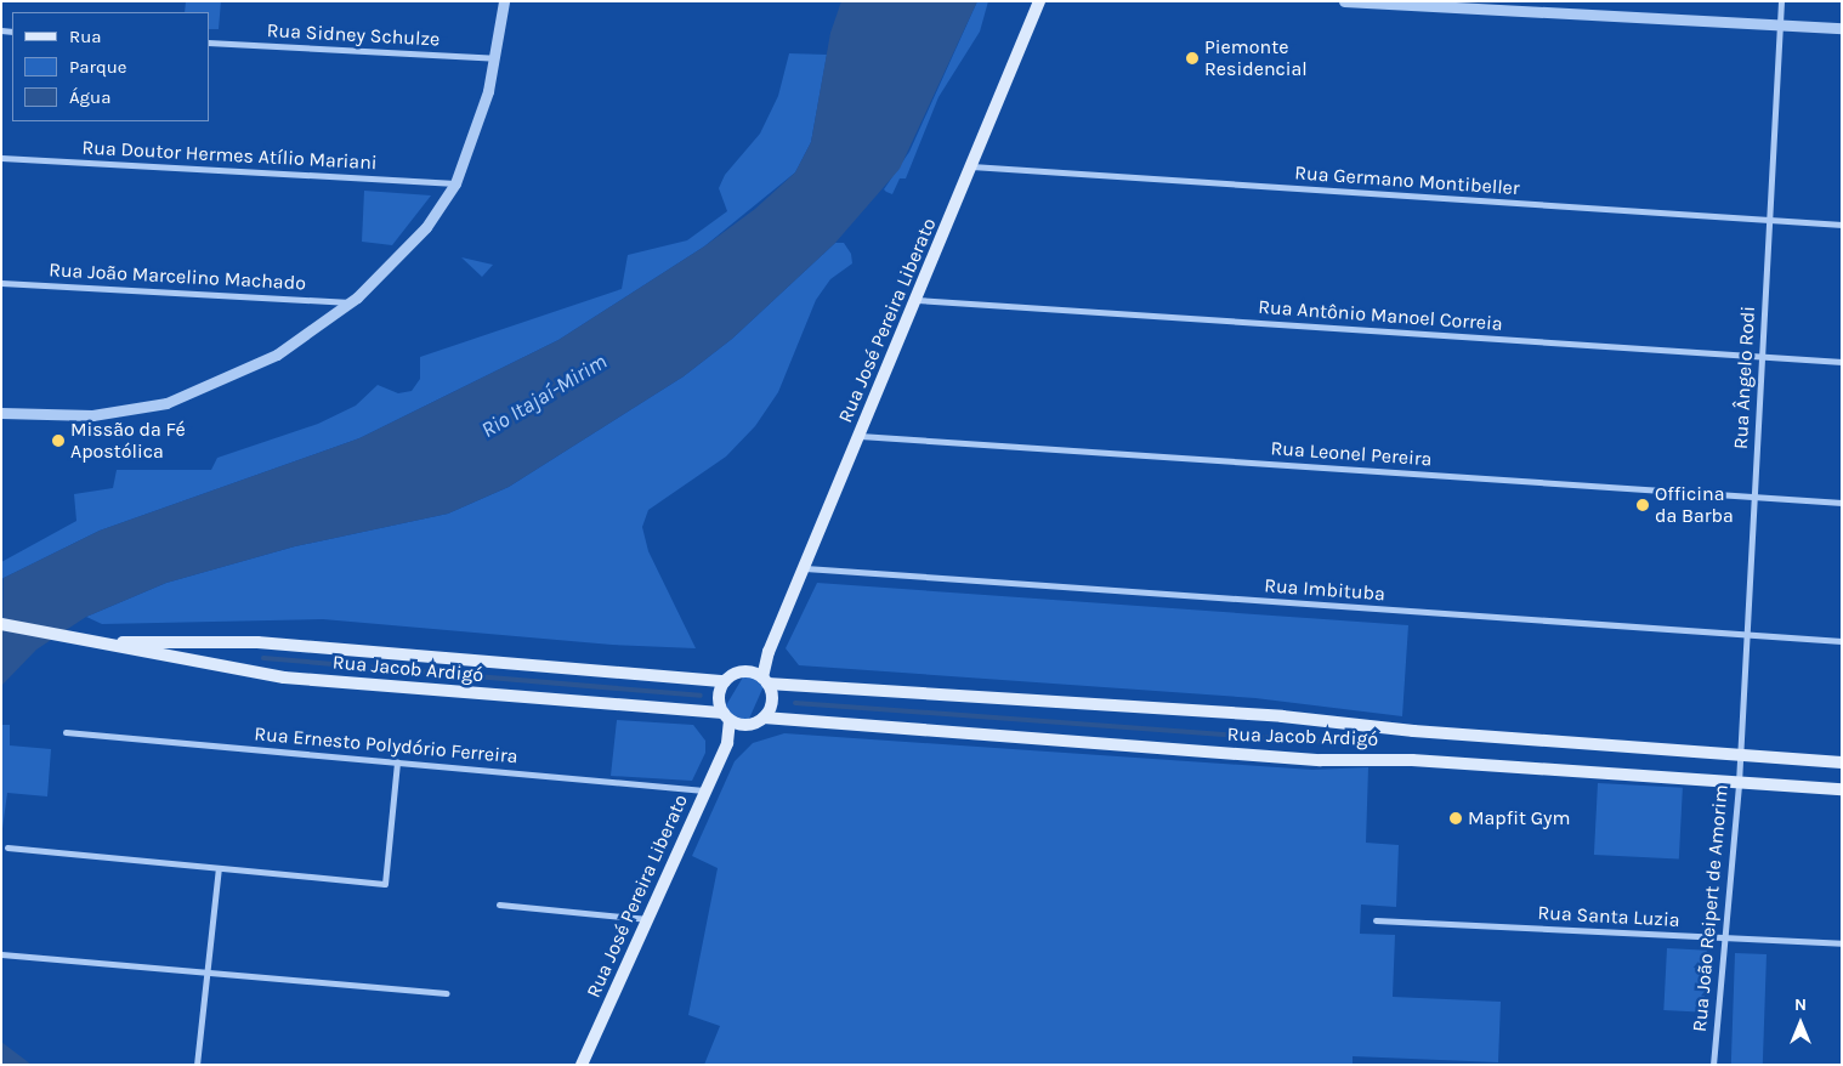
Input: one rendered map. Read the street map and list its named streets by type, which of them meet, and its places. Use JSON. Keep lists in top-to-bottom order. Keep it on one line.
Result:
{"streets":{"main road":["Rua José Pereira Liberato","Rua Jacob Ardigó"],"street":["Rua Sidney Schulze","Rua Doutor Hermes Atílio Mariani","Rua Germano Montibeller","Rua João Marcelino Machado","Rua Antônio Manoel Correia","Rua Ângelo Rodi","Rua Leonel Pereira","Rua Imbituba","Rua Ernesto Polydório Ferreira","Rua João Reipert de Amorim","Rua Santa Luzia"]},"crossings":[["Rua Germano Montibeller","Rua José Pereira Liberato"],["Rua Germano Montibeller","Rua Ângelo Rodi"],["Rua Antônio Manoel Correia","Rua José Pereira Liberato"],["Rua Antônio Manoel Correia","Rua Ângelo Rodi"],["Rua José Pereira Liberato","Rua Leonel Pereira"],["Rua José Pereira Liberato","Rua Imbituba"],["Rua José Pereira Liberato","Rua Jacob Ardigó"],["Rua José Pereira Liberato","Rua Ernesto Polydório Ferreira"],["Rua Ângelo Rodi","Rua Leonel Pereira"],["Rua Ângelo Rodi","Rua Imbituba"],["Rua Ângelo Rodi","Rua Jacob Ardigó"],["Rua Ângelo Rodi","Rua João Reipert de Amorim"],["Rua Jacob Ardigó","Rua João Reipert de Amorim"],["Rua João Reipert de Amorim","Rua Santa Luzia"]],"water":["Rio Itajaí-Mirim"],"places":["Piemonte Residencial","Missão da Fé Apostólica","Officina da Barba","Mapfit Gym"],"legend":["Rua","Parque","Água"],"north":"top"}
